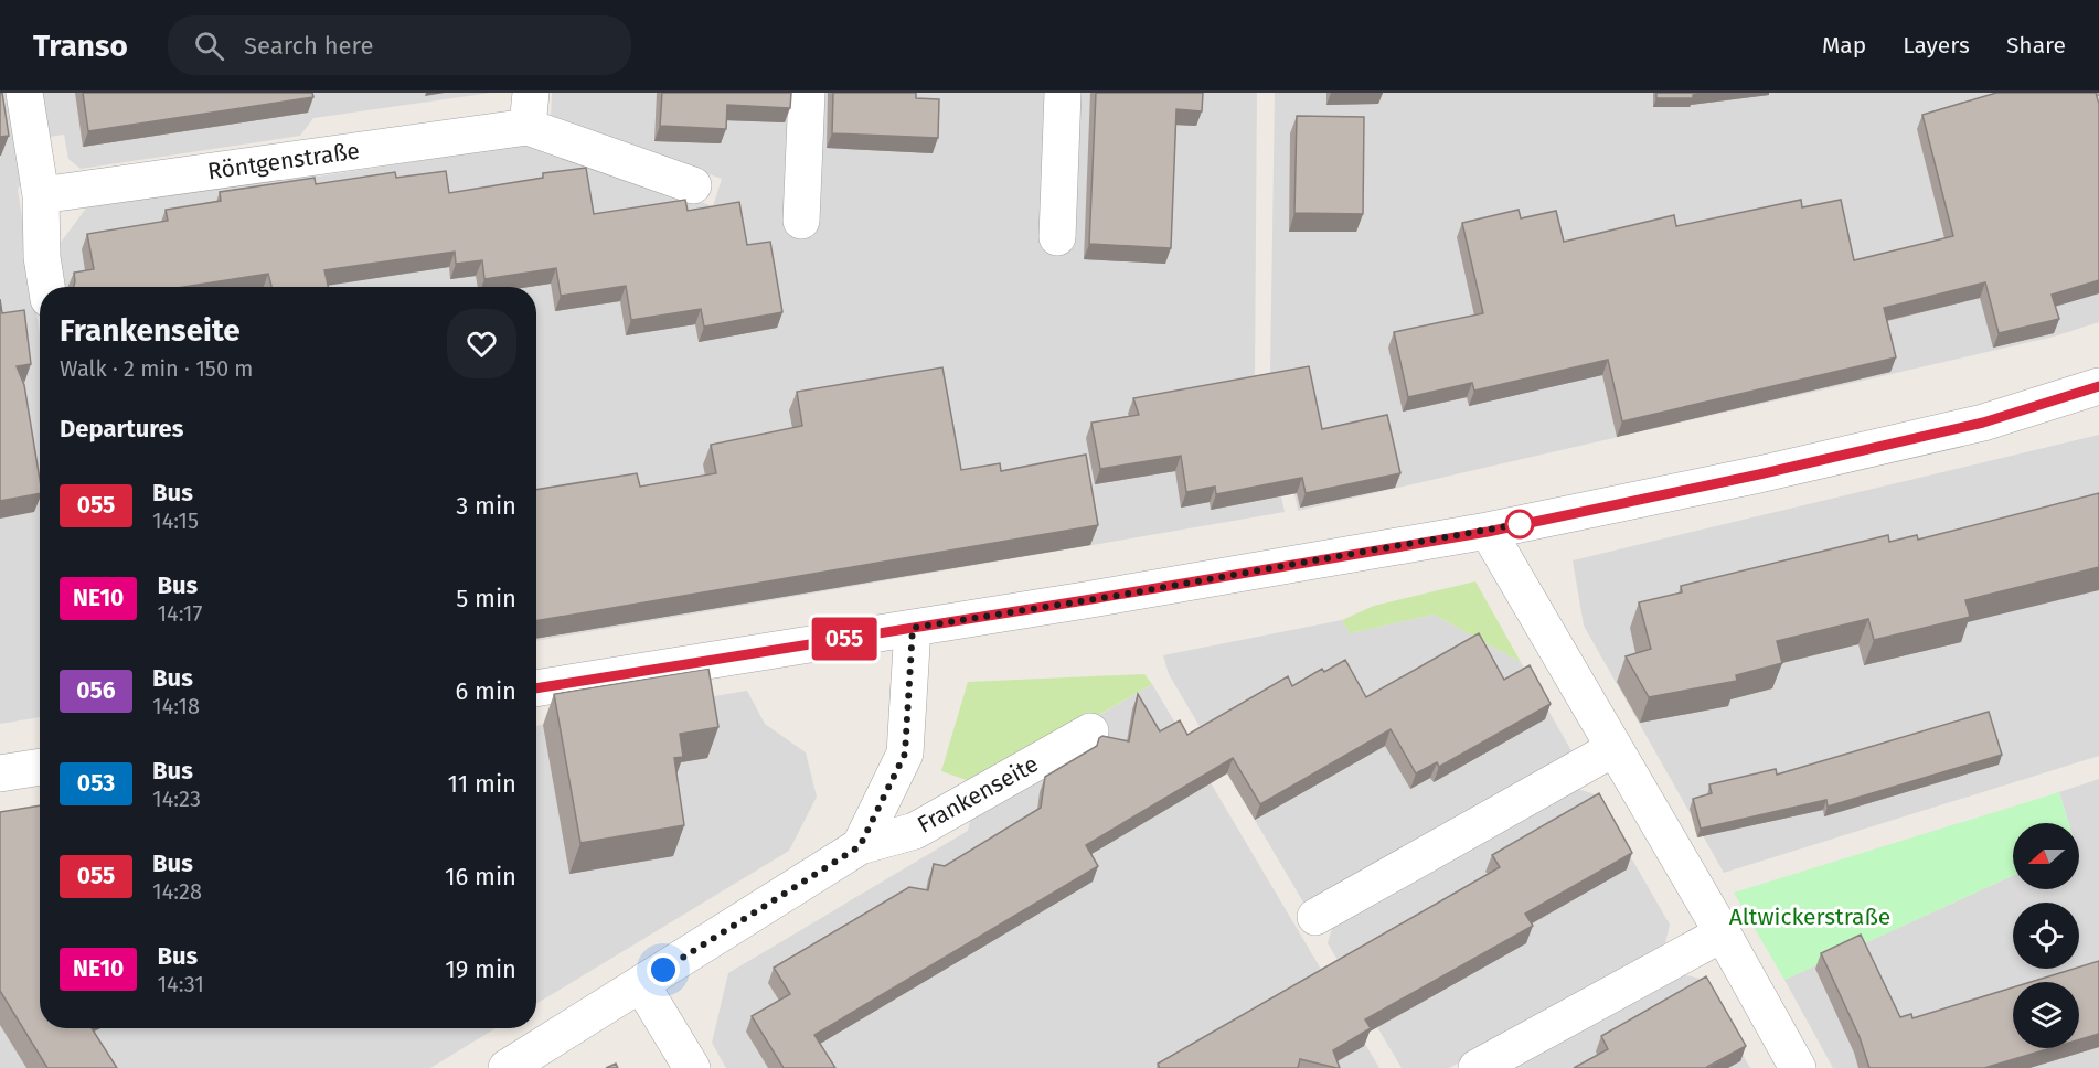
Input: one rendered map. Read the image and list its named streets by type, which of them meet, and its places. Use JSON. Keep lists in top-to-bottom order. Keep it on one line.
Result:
{"streets":{"street":["Röntgenstraße","Frankenseite"]},"parks":["Altwickerstraße"],"lines":["bus line 055"],"north":"left","page":{"header":"Transo","search":"Search here","nav":["Map","Layers","Share"],"on_map":"055","heading":[["Frankenseite","Walk · 2 min · 150 m"],"Departures"],"list":[{"mark":"055","name":"Bus","note":"14:15","value":"3 min"},{"mark":"NE10","name":"Bus","note":"14:17","value":"5 min"},{"mark":"056","name":"Bus","note":"14:18","value":"6 min"},{"mark":"053","name":"Bus","note":"14:23","value":"11 min"},{"mark":"055","name":"Bus","note":"14:28","value":"16 min"},{"mark":"NE10","name":"Bus","note":"14:31","value":"19 min"}]}}
